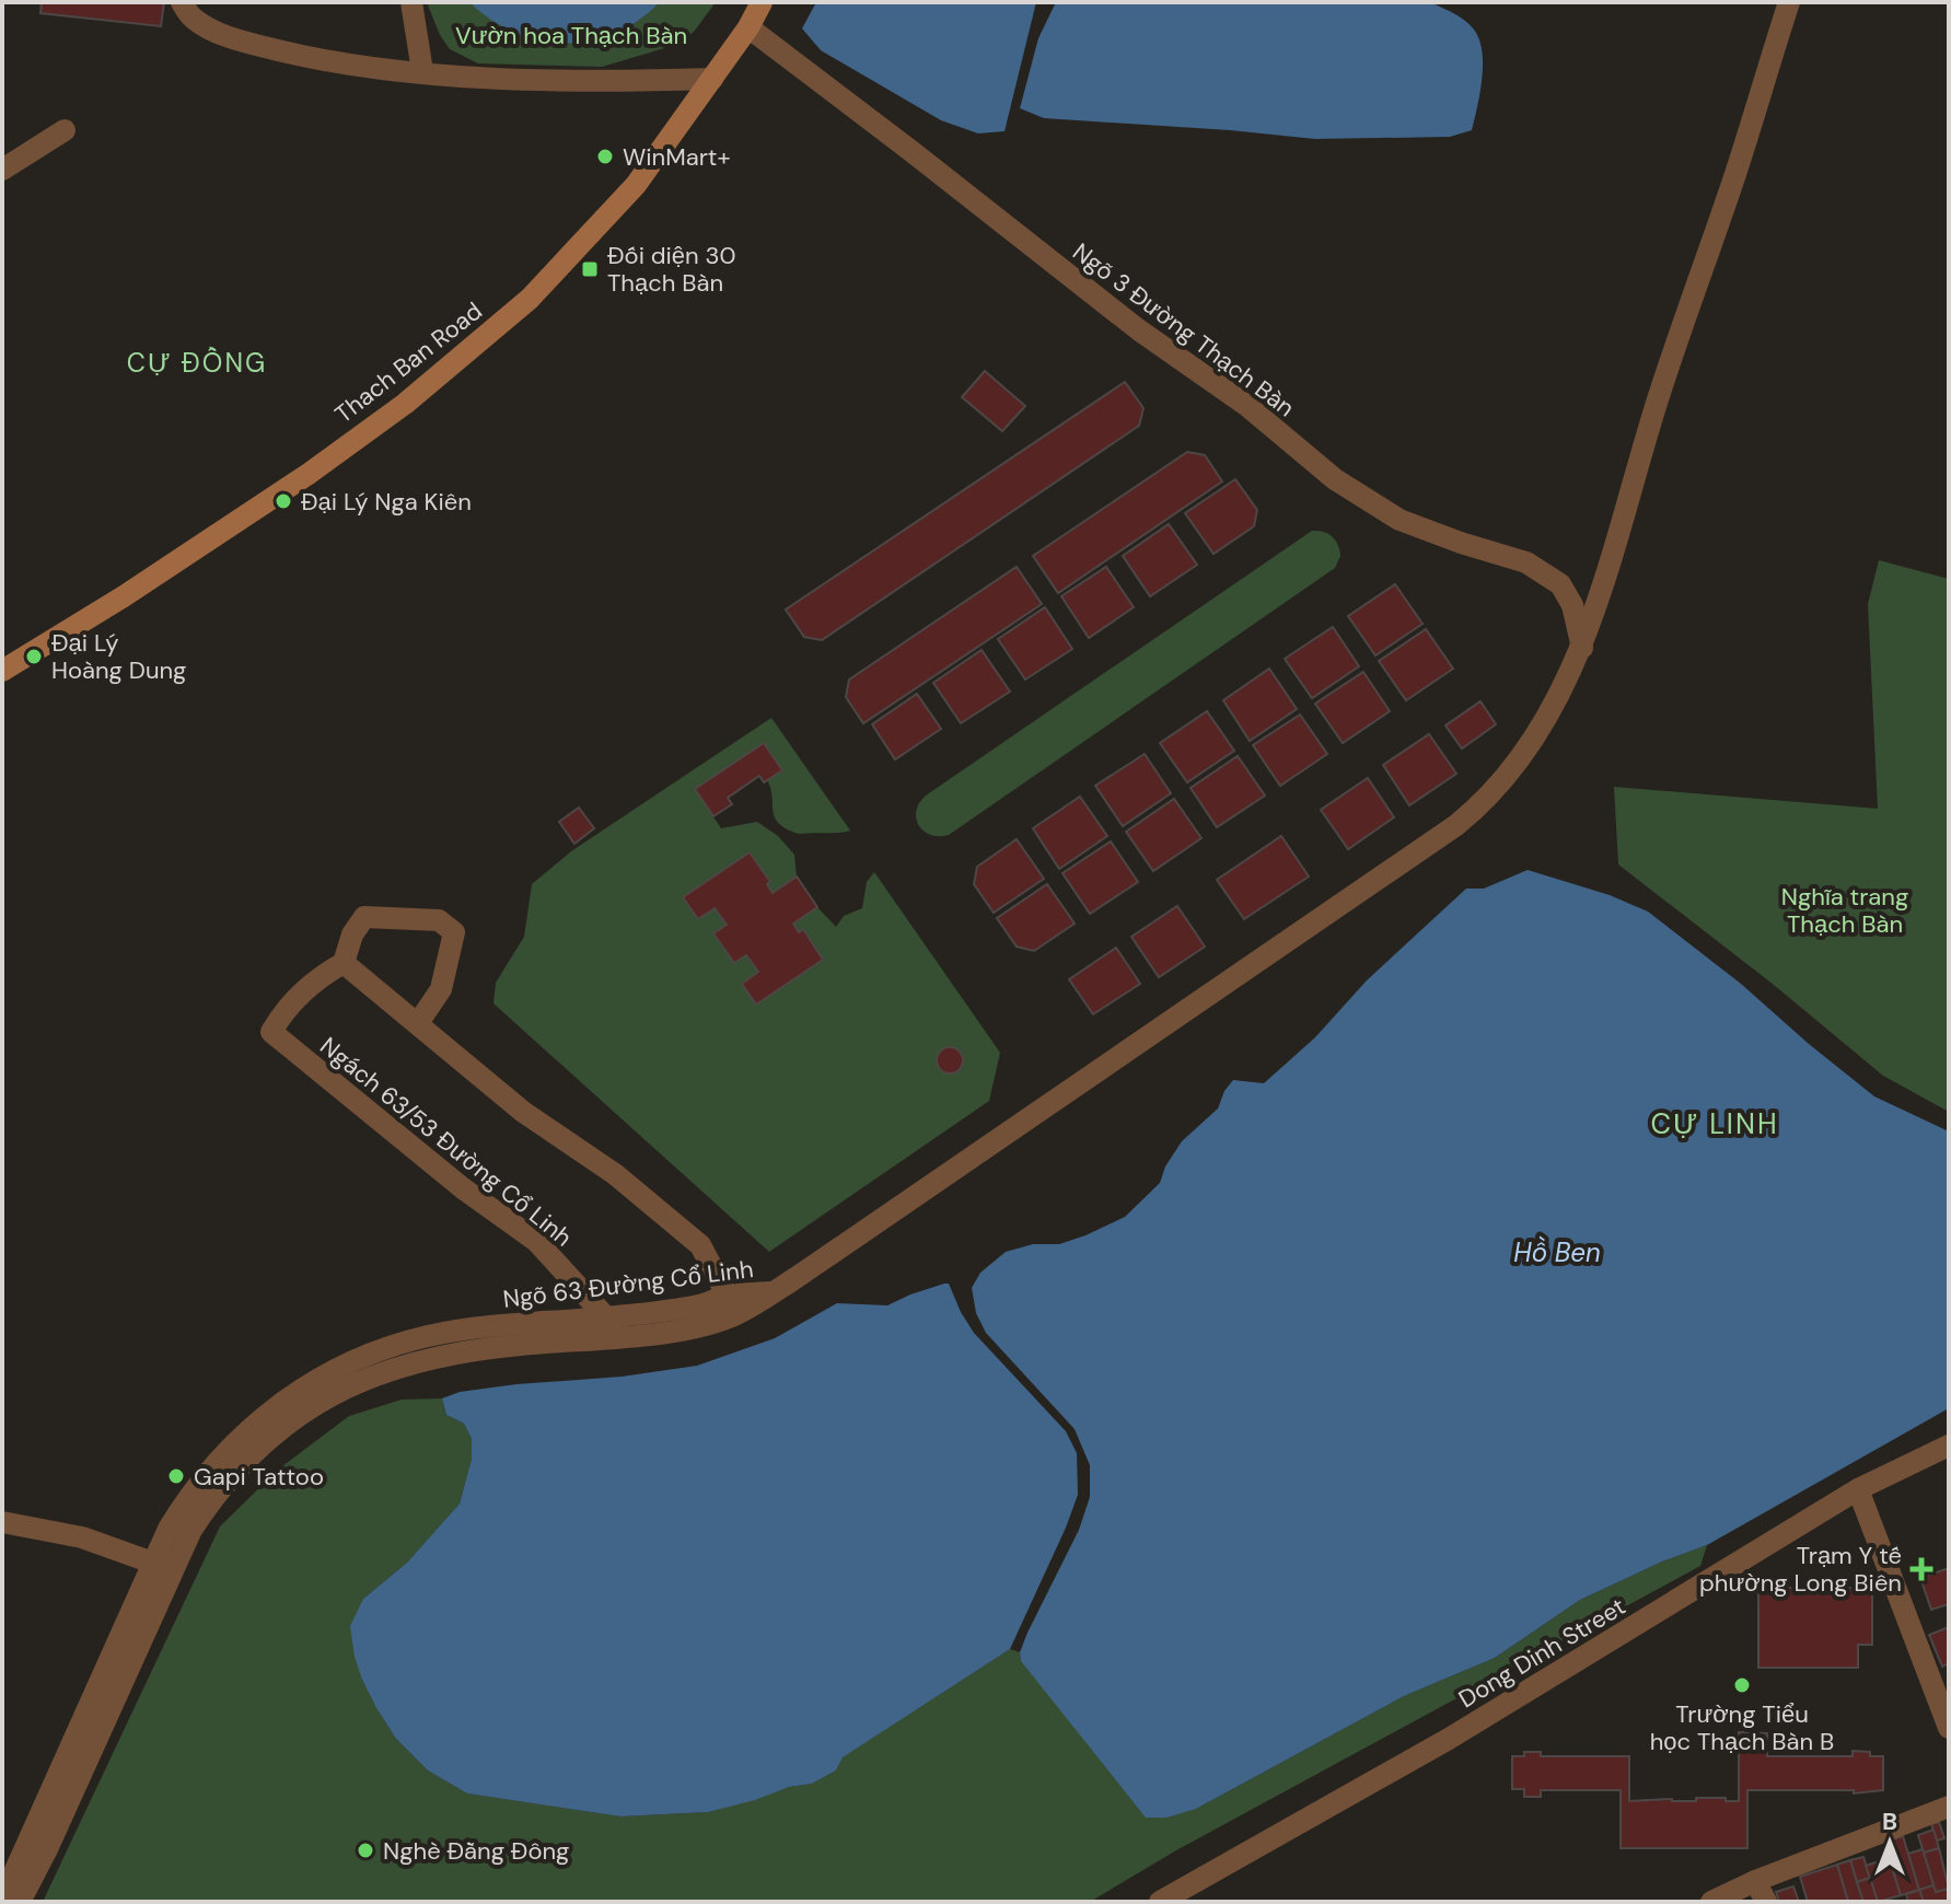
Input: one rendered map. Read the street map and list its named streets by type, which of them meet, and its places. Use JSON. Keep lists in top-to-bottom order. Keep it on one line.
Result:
{"streets":{"main road":["Thach Ban Road"],"street":["Ngõ 3 Đường Thạch Bàn","Ngách 63/53 Đường Cổ Linh","Ngõ 63 Đường Cổ Linh","Dong Dinh Street"]},"crossings":[["Ngõ 3 Đường Thạch Bàn","Thach Ban Road"],["Ngõ 3 Đường Thạch Bàn","Ngõ 63 Đường Cổ Linh"],["Ngách 63/53 Đường Cổ Linh","Ngõ 63 Đường Cổ Linh"]],"districts":["CỰ ĐỒNG","CỰ LINH"],"water":["Hồ Ben"],"parks":["Vườn hoa Thạch Bàn","Nghĩa trang Thạch Bàn"],"places":{"other":["WinMart+","Đại Lý Nga Kiên","Đại Lý Hoàng Dung","Gapi Tattoo","Trường Tiểu học Thạch Bàn B","Nghè Đằng Đông"],"transit":["Đối diện 30 Thạch Bàn"],"health":["Trạm Y tế phường Long Biên"]},"north":"top"}
